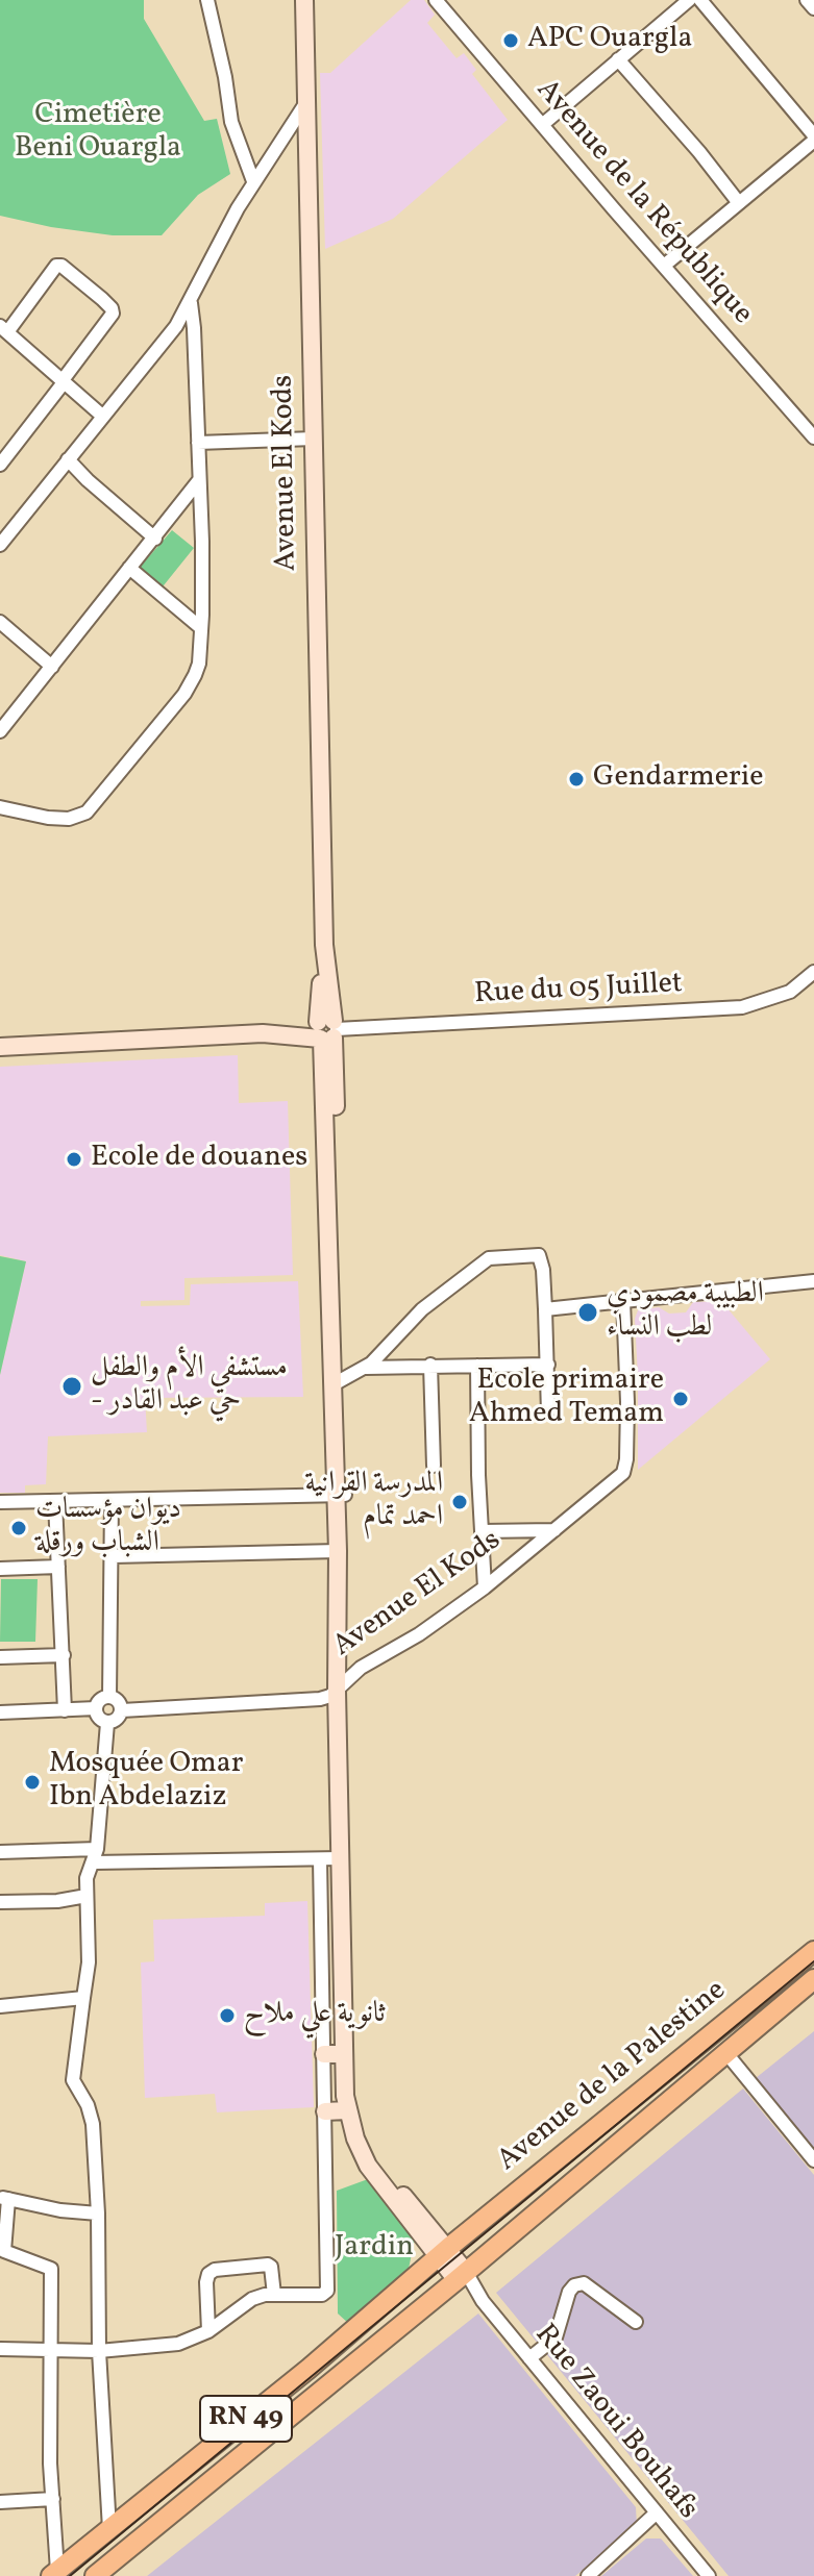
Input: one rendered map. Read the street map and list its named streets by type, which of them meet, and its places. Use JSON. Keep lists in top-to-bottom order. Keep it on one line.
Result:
{"streets":{"main road":["Avenue El Kods","Avenue de la Palestine","RN 49"],"street":["Avenue de la République","Rue du 05 Juillet","Rue Zaoui Bouhafs"]},"crossings":[["Avenue El Kods","Rue du 05 Juillet"],["Avenue de la Palestine","RN 49"],["RN 49","Rue Zaoui Bouhafs"]],"parks":["Cimetière Beni Ouargla","Jardin"],"places":["APC Ouargla","Gendarmerie","Ecole de douanes","الطبيبة مصمودي لطب النساء","مستشفي الأم والطفل - حي عبد القادر","Ecole primaire Ahmed Temam","المدرسة القرانية احمد تمام","ديوان مؤسسات الشباب ورقلة","Mosquée Omar Ibn Abdelaziz","ثانوية علي ملاح"]}
